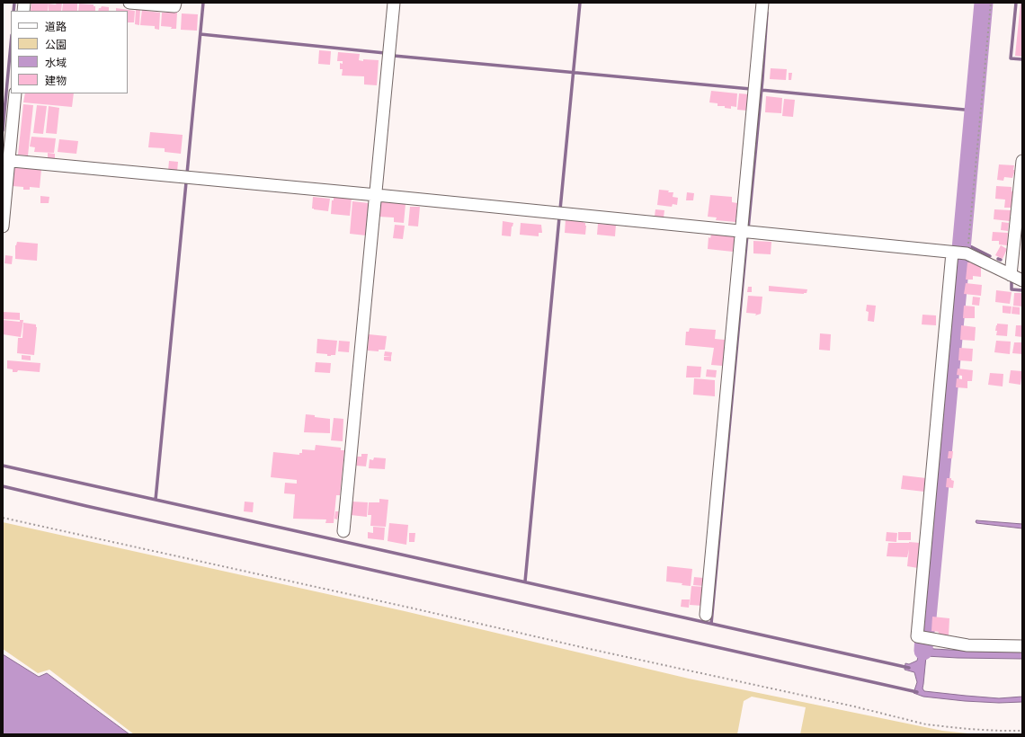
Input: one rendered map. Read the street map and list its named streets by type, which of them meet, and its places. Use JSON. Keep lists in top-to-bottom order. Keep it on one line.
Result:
{"legend":["道路","公園","水域","建物"]}
